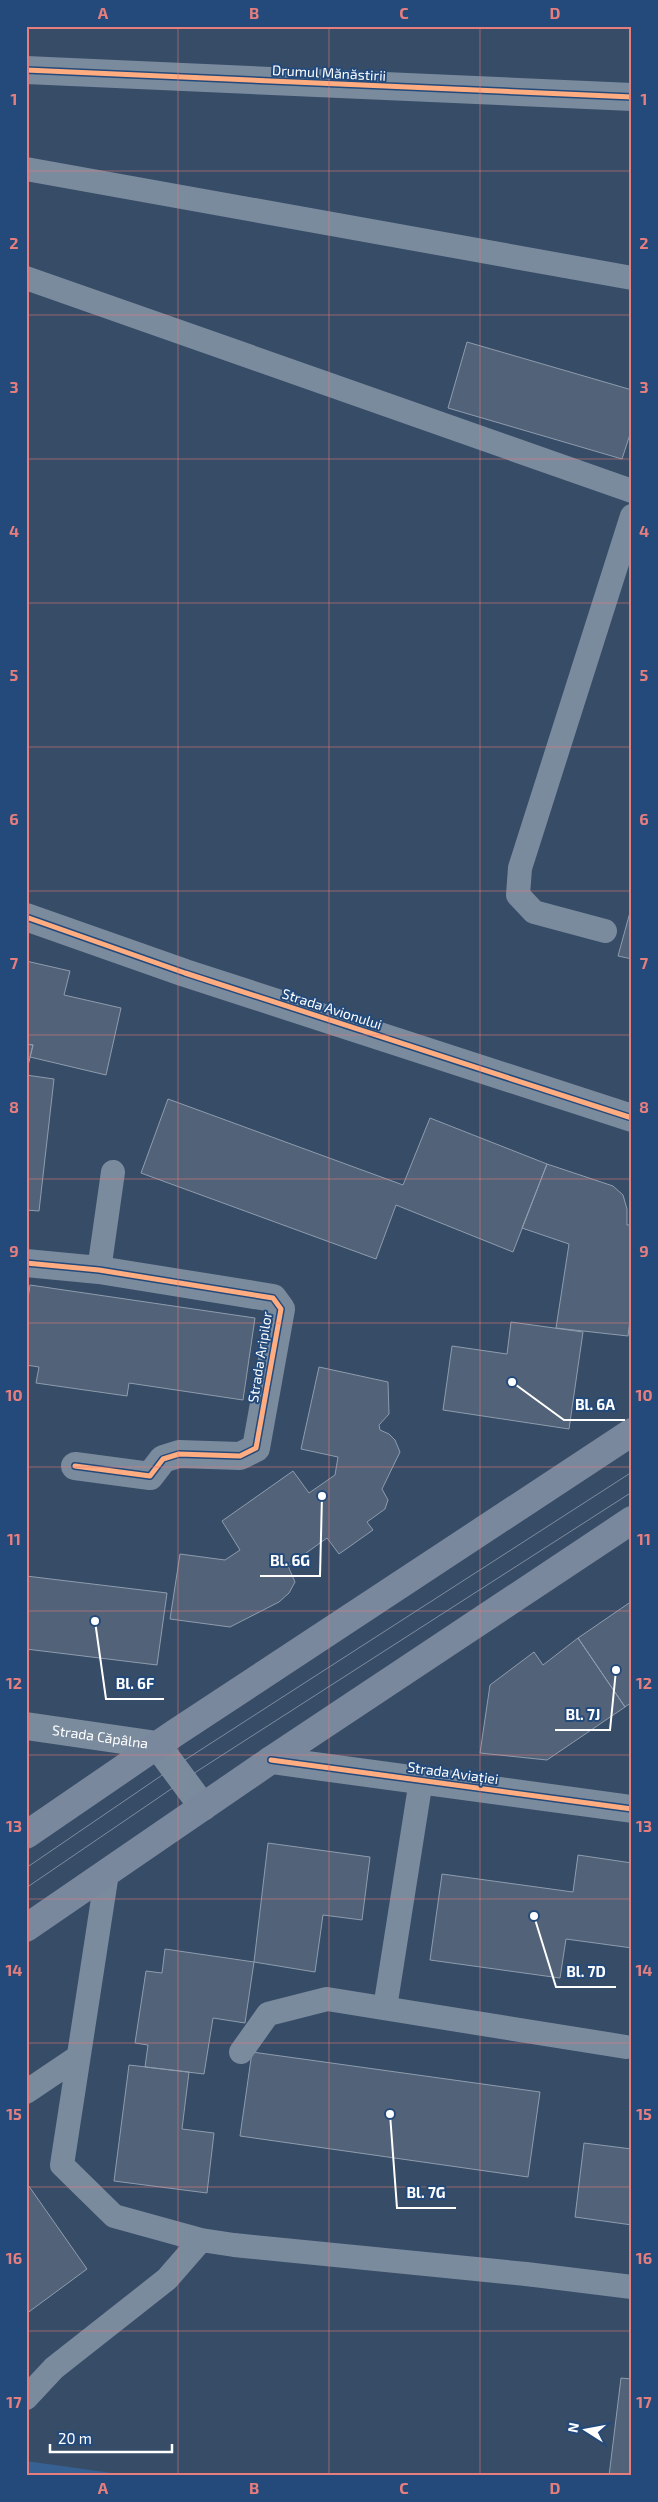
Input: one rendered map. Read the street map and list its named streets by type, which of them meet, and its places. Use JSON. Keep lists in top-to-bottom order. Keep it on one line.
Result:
{"streets":{"street":["Drumul Mănăstirii","Strada Avionului","Strada Aripilor","Strada Căpâlna","Strada Aviației"]},"places":["Bl. 6A","Bl. 6G","Bl. 6F","Bl. 7J","Bl. 7D","Bl. 7G"],"scale_bar":"20 m","north":"left","grid":{"columns":["A","B","C","D"],"rows":["1","2","3","4","5","6","7","8","9","10","11","12","13","14","15","16","17"]}}
